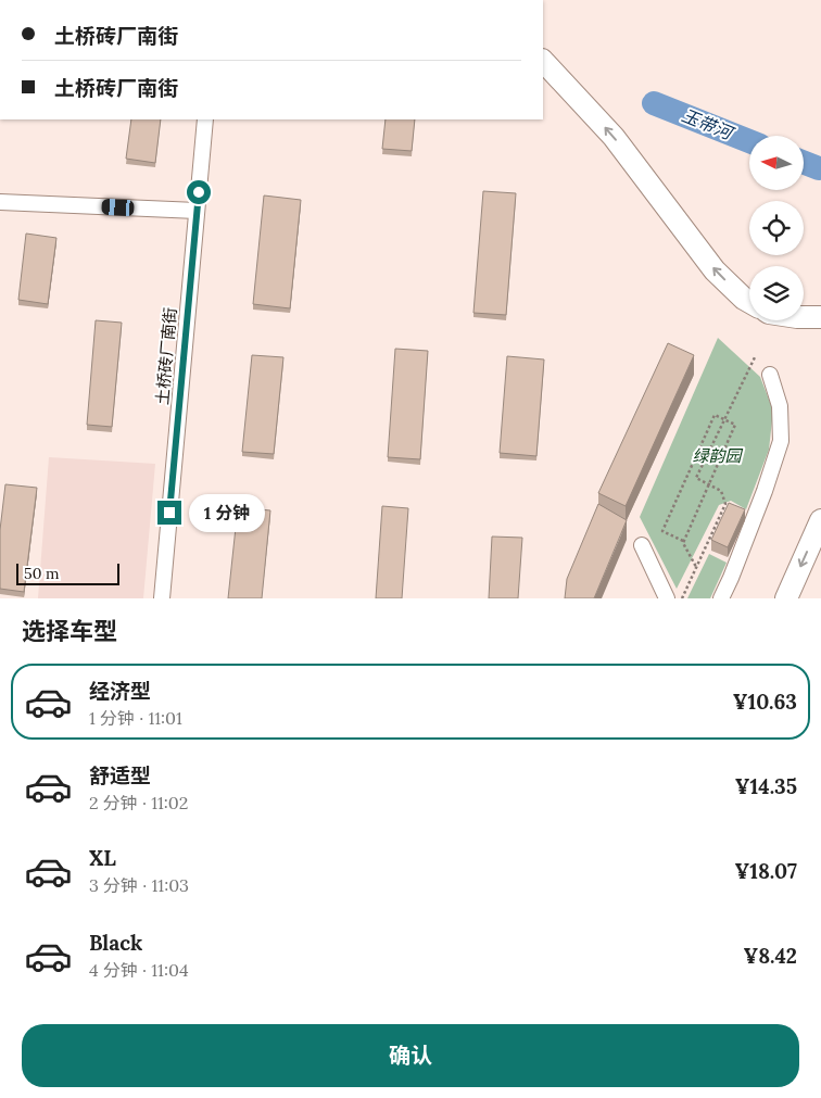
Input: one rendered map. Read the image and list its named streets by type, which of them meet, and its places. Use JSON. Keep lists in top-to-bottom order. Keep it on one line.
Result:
{"streets":{"street":["土桥砖厂南街"]},"water":["玉带河"],"parks":["绿韵园"],"scale_bar":"50 m","north":"left","page":{"banner":["土桥砖厂南街","土桥砖厂南街"],"bubble":"1 分钟","scale":"50 m","heading":"选择车型","list":[{"name":"经济型","note":"1 分钟 · 11:01","value":"¥10.63"},{"name":"舒适型","note":"2 分钟 · 11:02","value":"¥14.35"},{"name":"XL","note":"3 分钟 · 11:03","value":"¥18.07"},{"name":"Black","note":"4 分钟 · 11:04","value":"¥8.42"}],"buttons":"确认"}}
